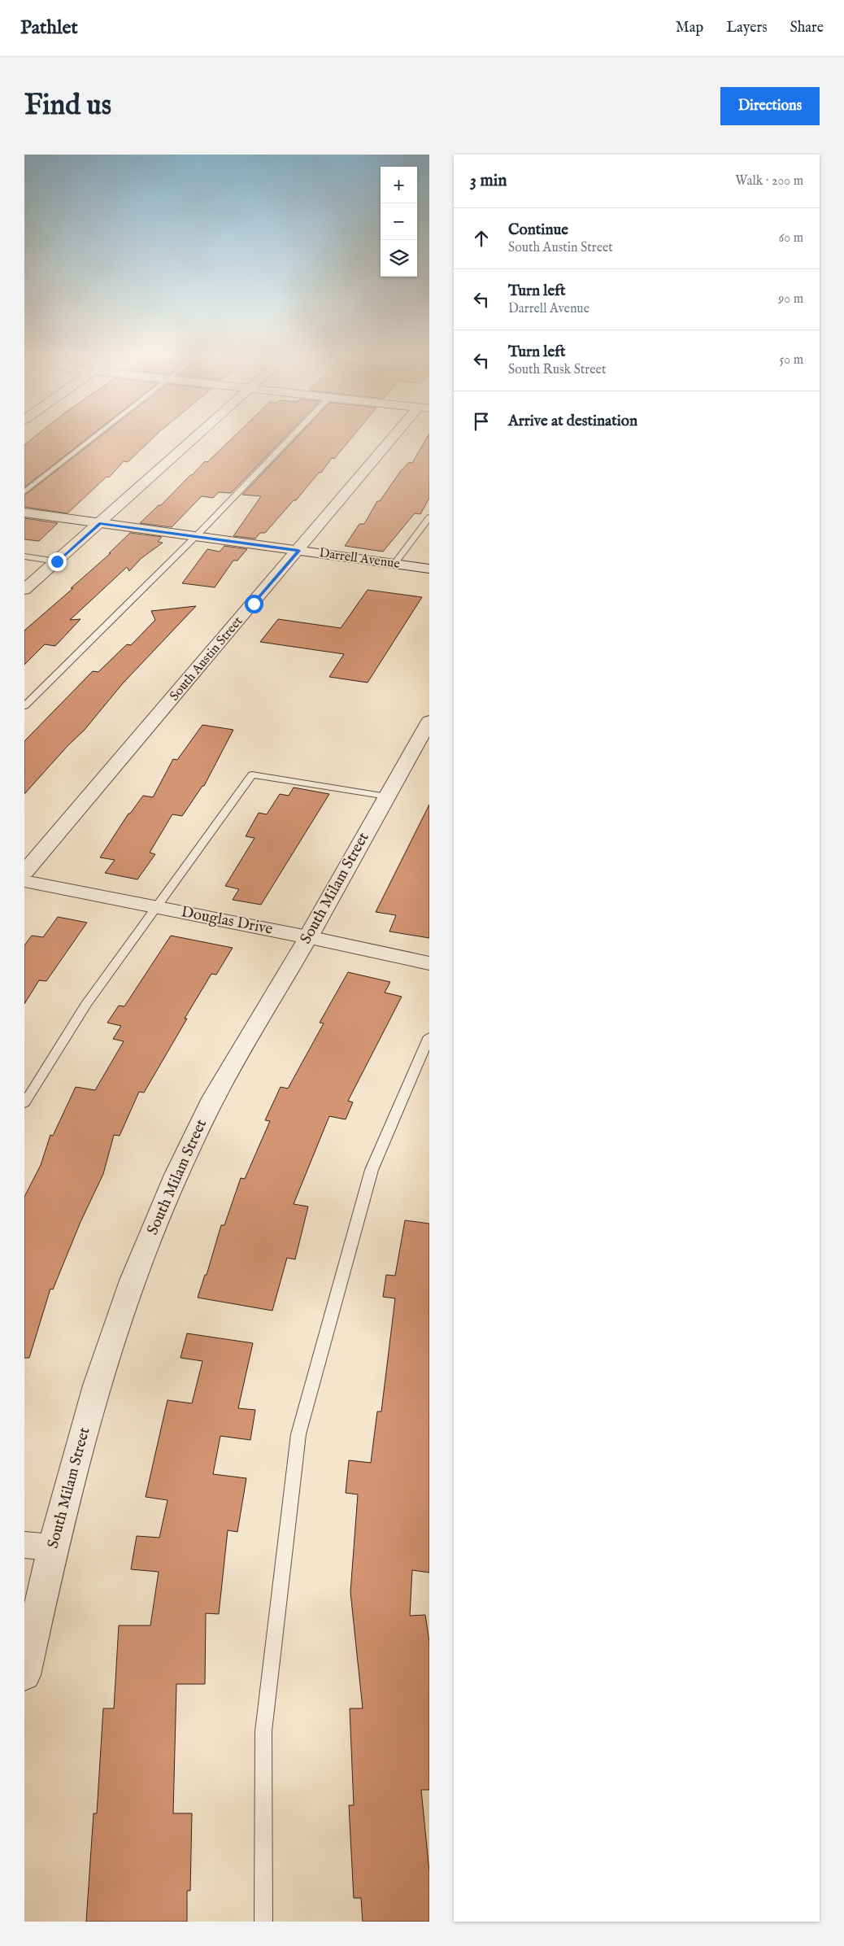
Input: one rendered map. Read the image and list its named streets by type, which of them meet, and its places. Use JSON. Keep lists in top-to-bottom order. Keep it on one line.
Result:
{"streets":{"street":["Darrell Avenue","South Austin Street","South Milam Street","Douglas Drive"]},"crossings":[["Darrell Avenue","South Austin Street"],["South Milam Street","Douglas Drive"]],"page":{"header":"Pathlet","nav":["Map","Layers","Share"],"buttons":"Directions","title":"Find us","heading":["3 min","Walk · 200 m"],"map_buttons":["+","−"],"list":[["Continue","South Austin Street","60 m"],["Turn left","Darrell Avenue","90 m"],["Turn left","South Rusk Street","50 m"],"Arrive at destination"]}}
